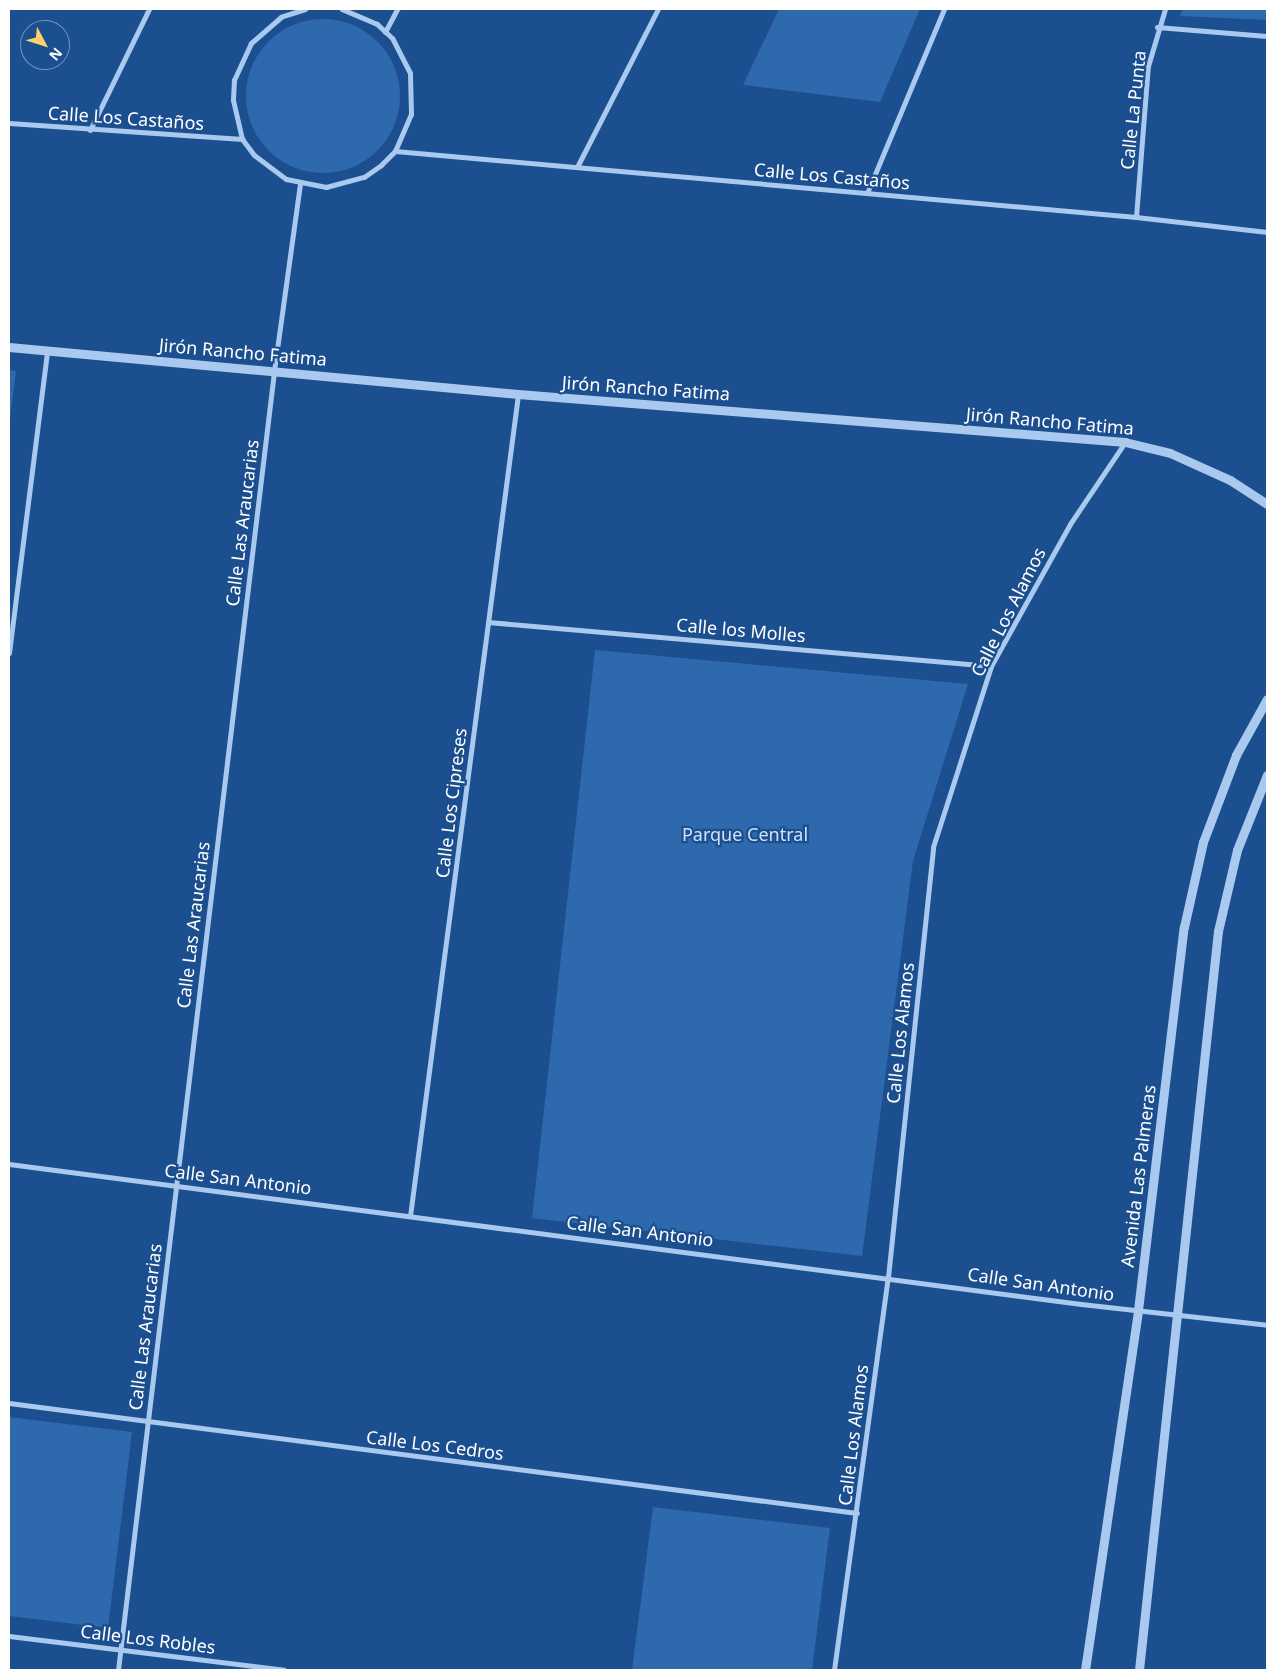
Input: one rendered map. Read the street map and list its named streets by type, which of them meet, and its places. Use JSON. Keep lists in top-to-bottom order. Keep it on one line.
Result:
{"streets":{"street":["Calle La Punta","Calle Los Castaños","Jirón Rancho Fatima","Calle Las Araucarias","Calle Los Alamos","Calle los Molles","Calle Los Cipreses","Avenida Las Palmeras","Calle San Antonio","Calle Los Cedros","Calle Los Robles"]},"crossings":[["Calle La Punta","Calle Los Castaños"],["Jirón Rancho Fatima","Calle Las Araucarias"],["Jirón Rancho Fatima","Calle Los Alamos"],["Jirón Rancho Fatima","Calle Los Cipreses"],["Calle Las Araucarias","Calle San Antonio"],["Calle Las Araucarias","Calle Los Cedros"],["Calle Las Araucarias","Calle Los Robles"],["Calle Los Alamos","Calle los Molles"],["Calle Los Alamos","Calle San Antonio"],["Calle Los Alamos","Calle Los Cedros"],["Calle los Molles","Calle Los Cipreses"],["Calle Los Cipreses","Calle San Antonio"],["Avenida Las Palmeras","Calle San Antonio"]],"parks":["Parque Central"],"north":"bottom right"}
